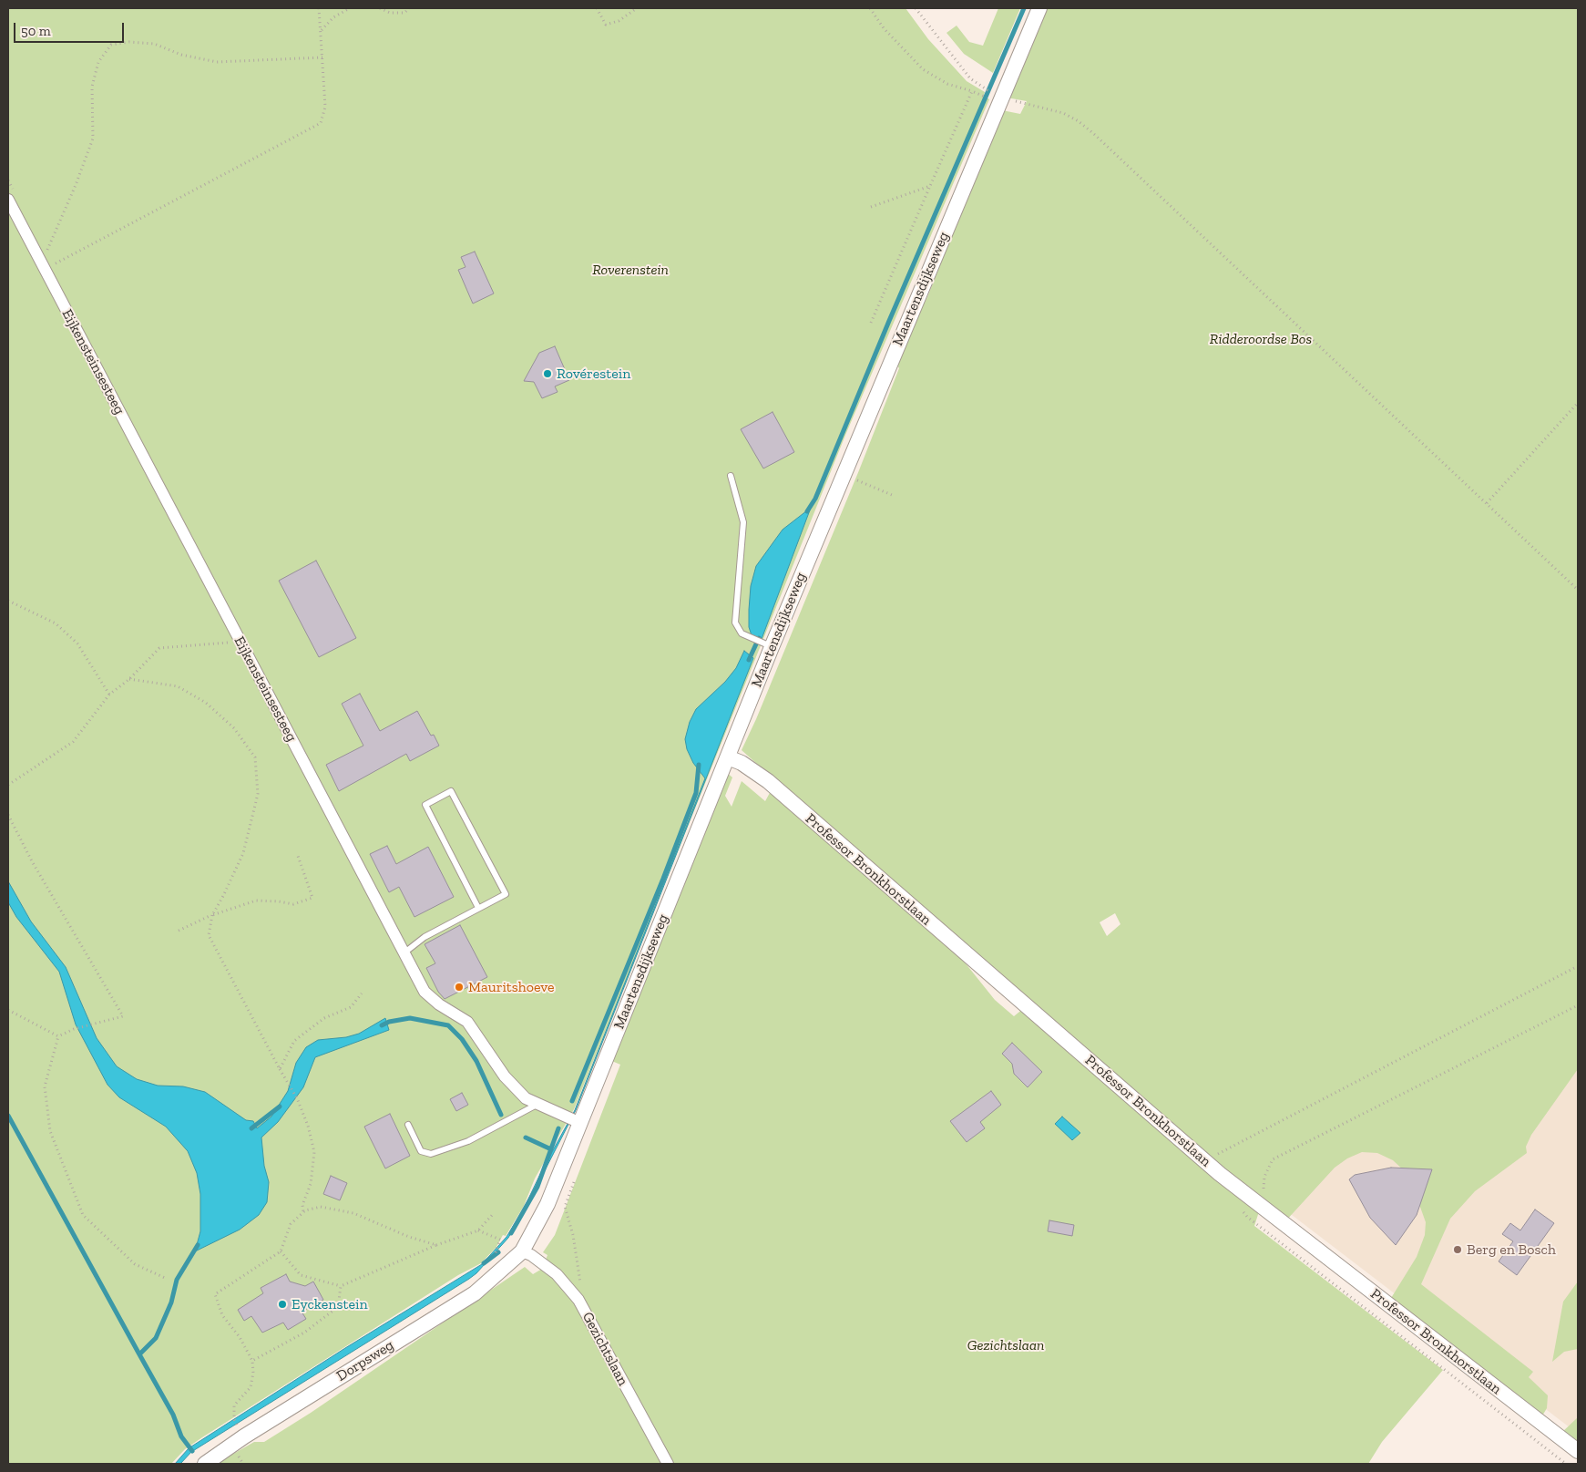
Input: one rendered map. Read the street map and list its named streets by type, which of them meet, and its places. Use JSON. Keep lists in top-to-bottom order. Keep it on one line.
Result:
{"streets":{"street":["Maartensdijkseweg","Eijkensteinsesteeg","Professor Bronkhorstlaan","Gezichtslaan","Dorpsweg"]},"crossings":[["Maartensdijkseweg","Eijkensteinsesteeg"],["Maartensdijkseweg","Professor Bronkhorstlaan"],["Maartensdijkseweg","Gezichtslaan"],["Maartensdijkseweg","Dorpsweg"],["Gezichtslaan","Dorpsweg"]],"parks":["Roverenstein","Ridderoordse Bos","Gezichtslaan"],"places":["Rovérestein","Mauritshoeve","Berg en Bosch","Eyckenstein"],"scale_bar":"50 m"}
